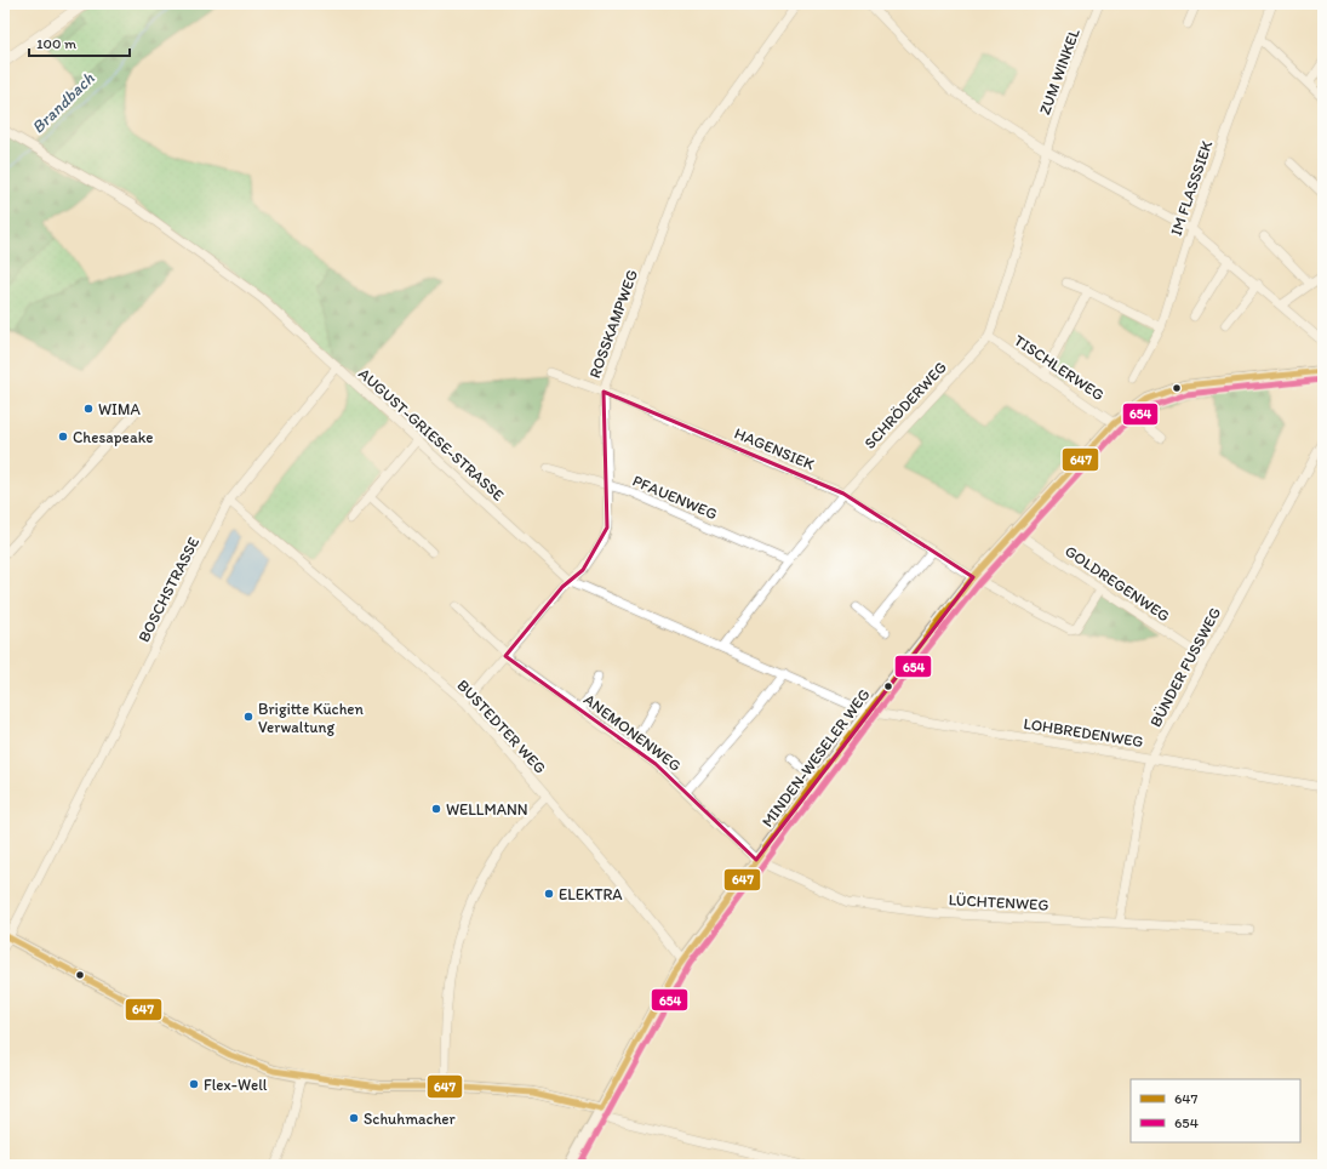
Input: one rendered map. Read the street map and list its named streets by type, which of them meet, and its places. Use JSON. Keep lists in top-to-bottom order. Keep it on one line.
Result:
{"streets":{"street":["ZUM WINKEL","IM FLASSSIEK","ROSSKAMPWEG","TISCHLERWEG","SCHRÖDERWEG","AUGUST-GRIESE-STRASSE","HAGENSIEK","PFAUENWEG","GOLDREGENWEG","BOSCHSTRASSE","BÜNDER FUSSWEG","BUSTEDTER WEG","ANEMONENWEG","LOHBREDENWEG","MINDEN-WESELER WEG","LÜCHTENWEG"]},"crossings":[["ZUM WINKEL","SCHRÖDERWEG"],["ROSSKAMPWEG","AUGUST-GRIESE-STRASSE"],["ROSSKAMPWEG","HAGENSIEK"],["ROSSKAMPWEG","PFAUENWEG"],["ROSSKAMPWEG","BUSTEDTER WEG"],["ROSSKAMPWEG","ANEMONENWEG"],["TISCHLERWEG","SCHRÖDERWEG"],["TISCHLERWEG","MINDEN-WESELER WEG"],["SCHRÖDERWEG","AUGUST-GRIESE-STRASSE"],["SCHRÖDERWEG","HAGENSIEK"],["SCHRÖDERWEG","PFAUENWEG"],["AUGUST-GRIESE-STRASSE","BOSCHSTRASSE"],["AUGUST-GRIESE-STRASSE","LOHBREDENWEG"],["AUGUST-GRIESE-STRASSE","MINDEN-WESELER WEG"],["HAGENSIEK","GOLDREGENWEG"],["HAGENSIEK","MINDEN-WESELER WEG"],["GOLDREGENWEG","BÜNDER FUSSWEG"],["GOLDREGENWEG","MINDEN-WESELER WEG"],["BOSCHSTRASSE","BUSTEDTER WEG"],["BÜNDER FUSSWEG","LOHBREDENWEG"],["BÜNDER FUSSWEG","LÜCHTENWEG"],["BUSTEDTER WEG","MINDEN-WESELER WEG"],["ANEMONENWEG","MINDEN-WESELER WEG"],["ANEMONENWEG","LÜCHTENWEG"],["LOHBREDENWEG","MINDEN-WESELER WEG"],["MINDEN-WESELER WEG","LÜCHTENWEG"]],"water":["Brandbach"],"places":["WIMA","Chesapeake","Brigitte Küchen Verwaltung","WELLMANN","ELEKTRA","Flex-Well","Schuhmacher"],"lines":["transit line 647","transit line 654"],"legend":["647","654"],"scale_bar":"100 m"}
